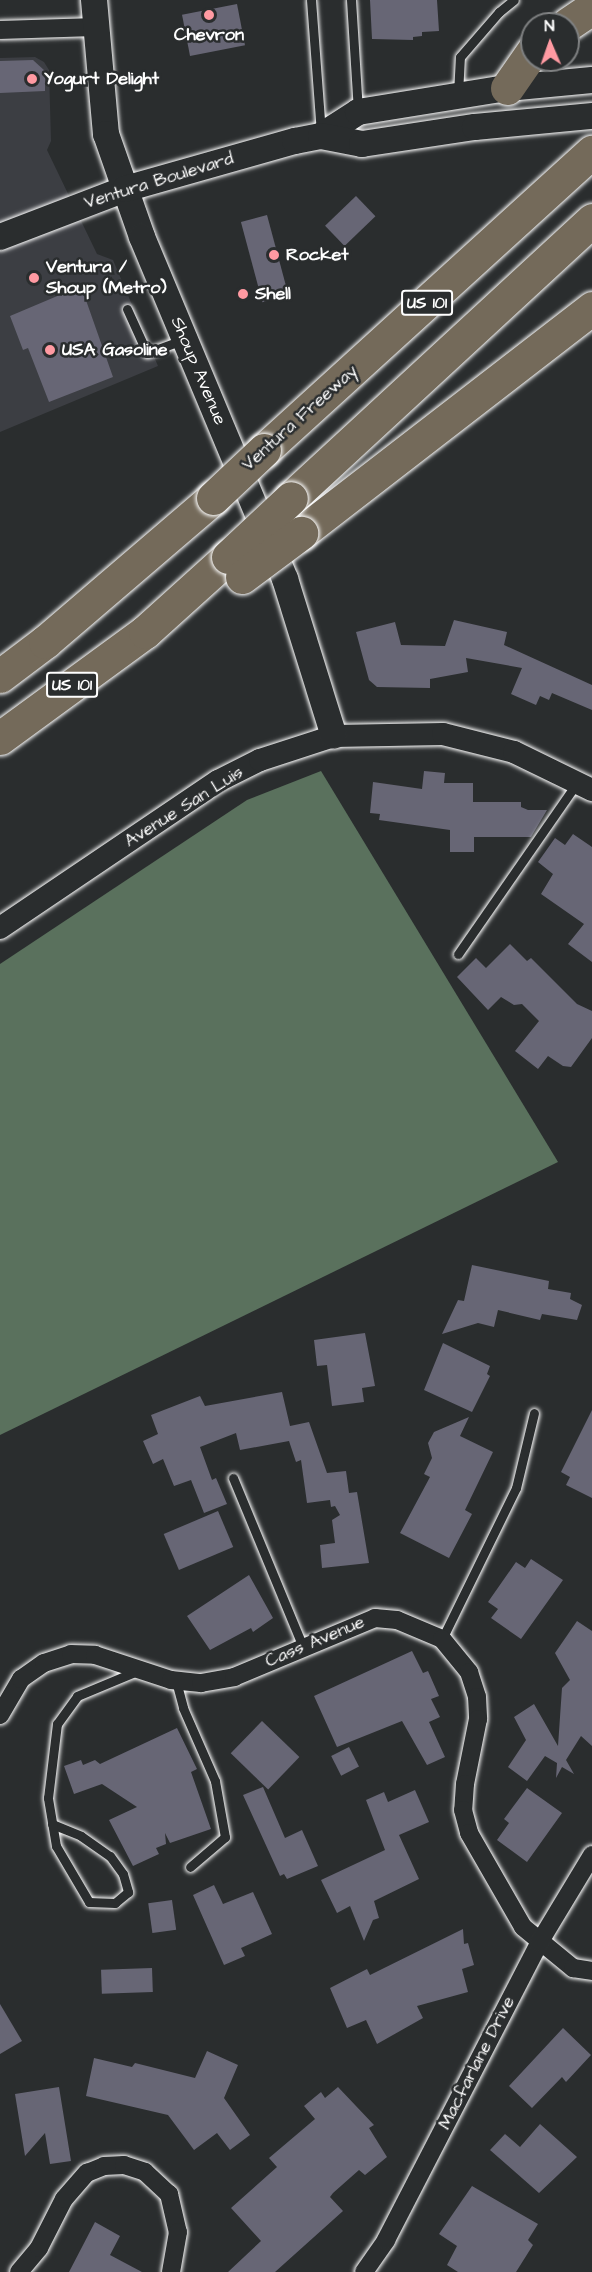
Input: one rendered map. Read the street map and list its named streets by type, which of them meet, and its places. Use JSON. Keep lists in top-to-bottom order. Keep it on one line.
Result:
{"streets":{"highway":["US 101","Ventura Freeway"],"main road":["Ventura Boulevard","Shoup Avenue"],"street":["Avenue San Luis","Cass Avenue","Macfarlane Drive"]},"crossings":[["Ventura Boulevard","Shoup Avenue"],["Shoup Avenue","Avenue San Luis"],["Cass Avenue","Macfarlane Drive"]],"places":["Chevron","Yogurt Delight","Rocket","Ventura / Shoup (Metro)","Shell","USA Gasoline"],"north":"top"}
